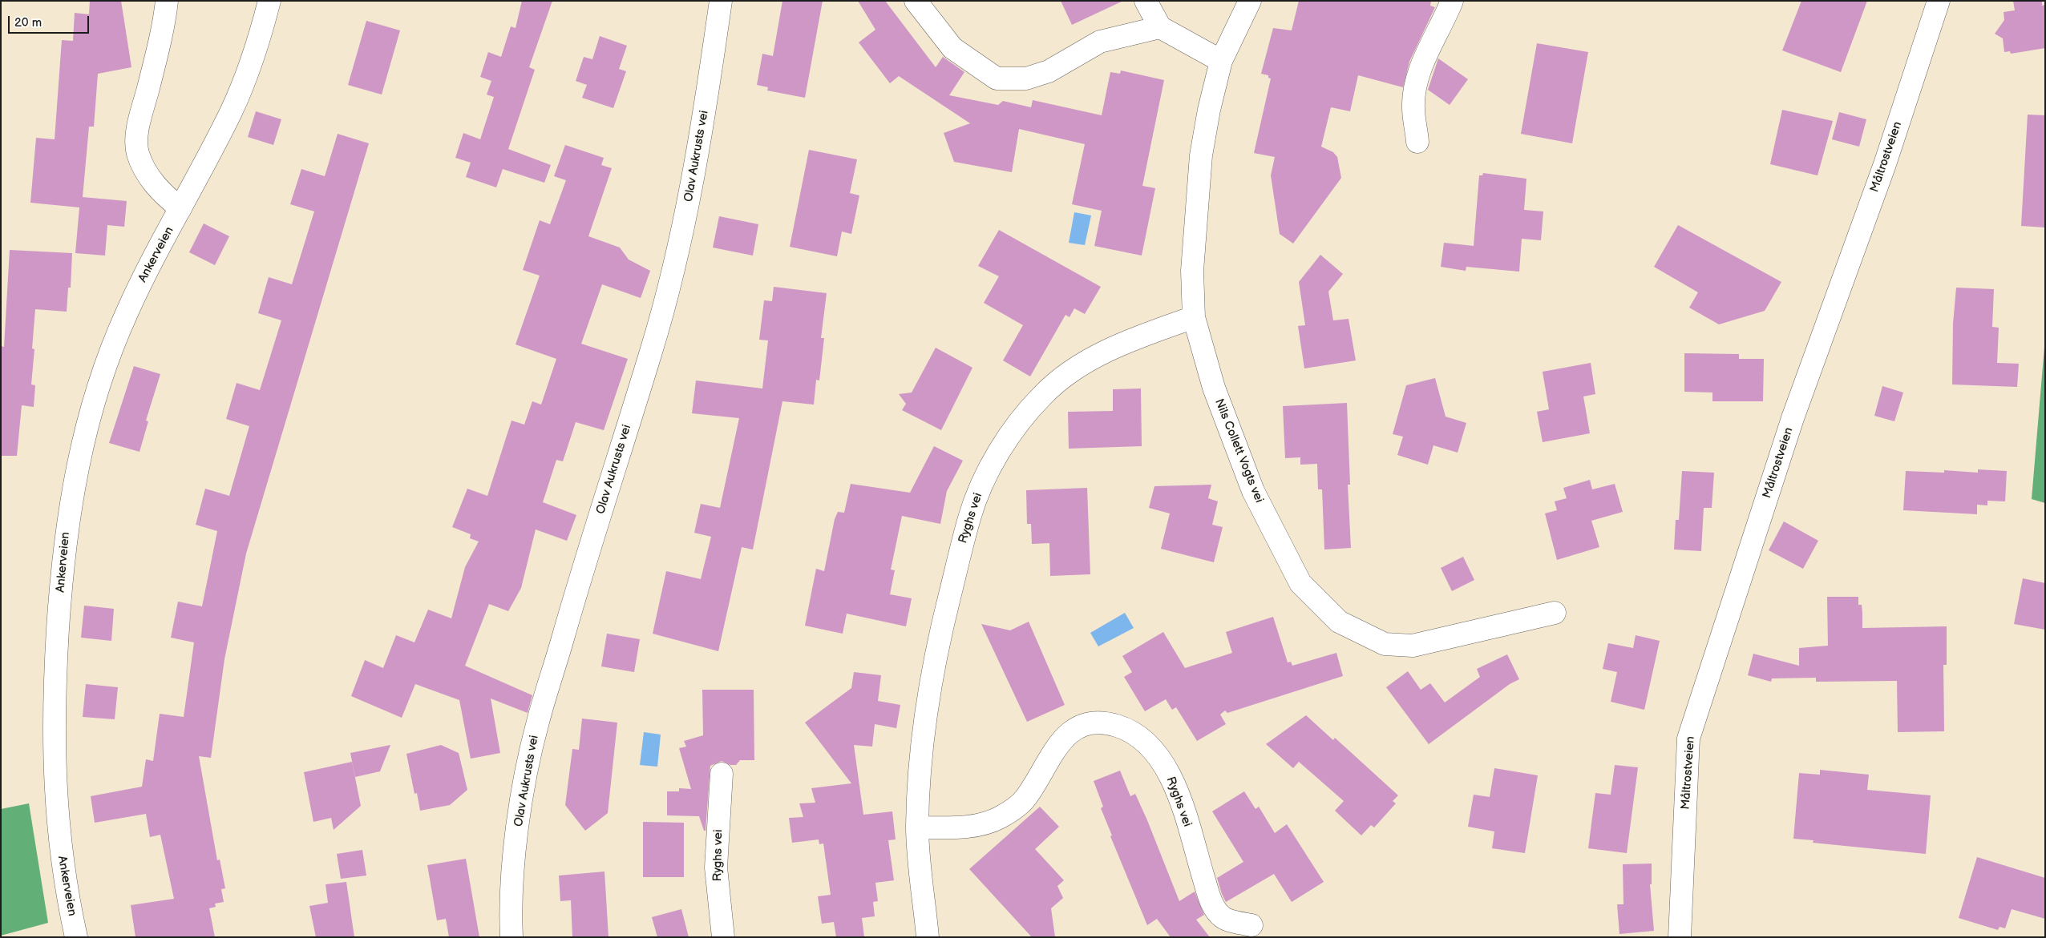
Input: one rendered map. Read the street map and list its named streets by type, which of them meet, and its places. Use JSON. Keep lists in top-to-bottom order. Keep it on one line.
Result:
{"streets":{"street":["Olav Aukrusts vei","Måltrostveien","Ankerveien","Nils Collett Vogts vei","Ryghs vei"]},"crossings":[["Nils Collett Vogts vei","Ryghs vei"]],"scale_bar":"20 m"}
